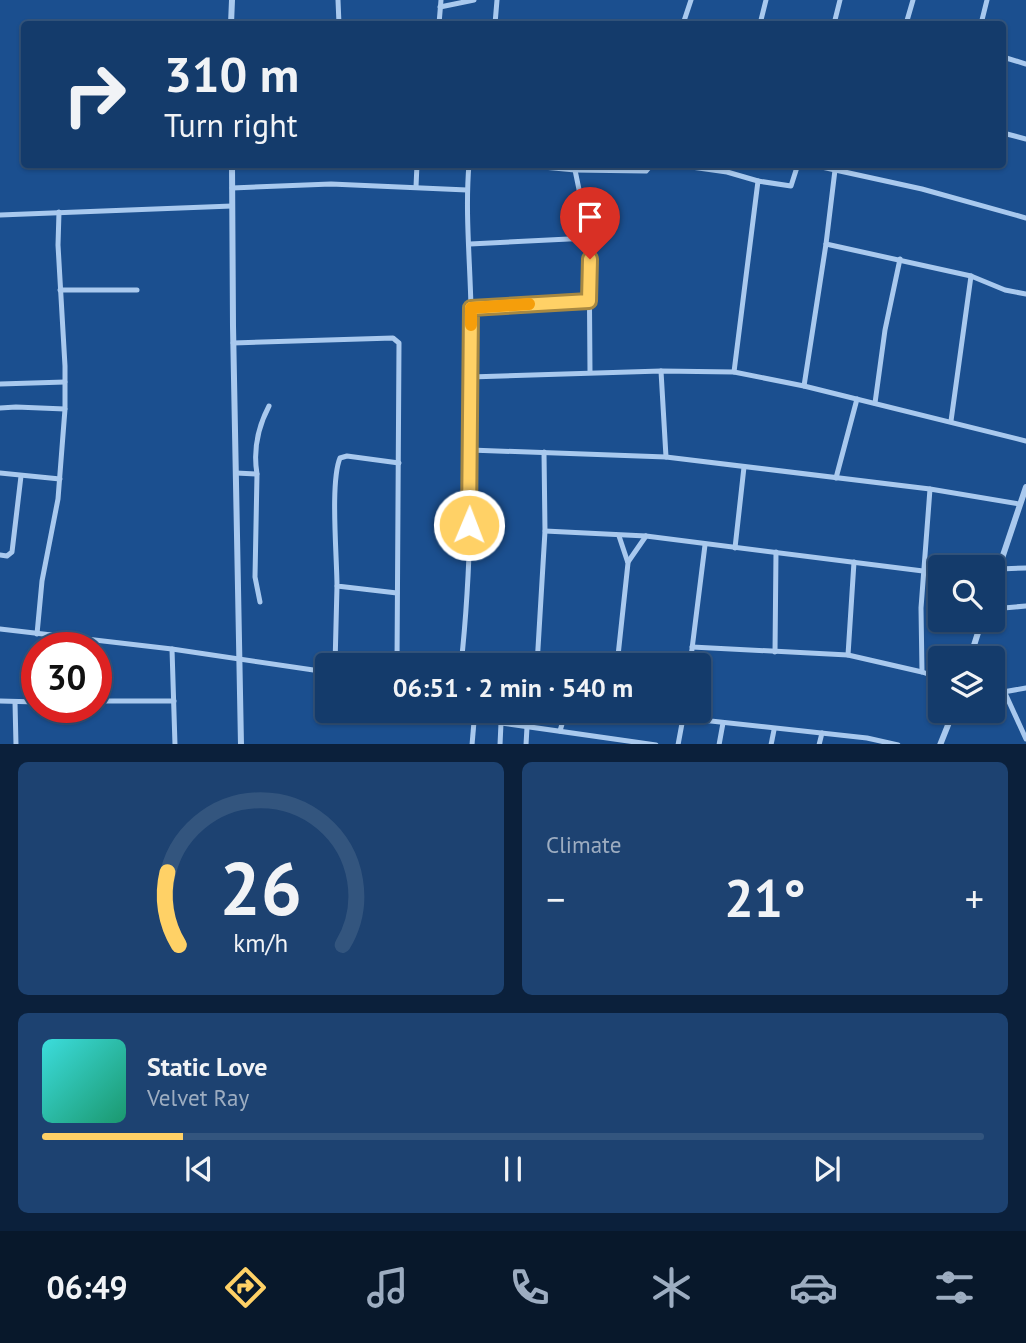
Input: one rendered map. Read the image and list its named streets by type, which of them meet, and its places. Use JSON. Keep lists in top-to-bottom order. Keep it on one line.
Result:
{"page":{"turn":["310 m","Turn right"],"limit":"30","trip":"06:51 · 2 min · 540 m","tile":"Climate","heat":["−","21°","+"],"song":["Static Love","Velvet Ray"],"tabs":"06:49","gauge":["26","km/h"]}}
